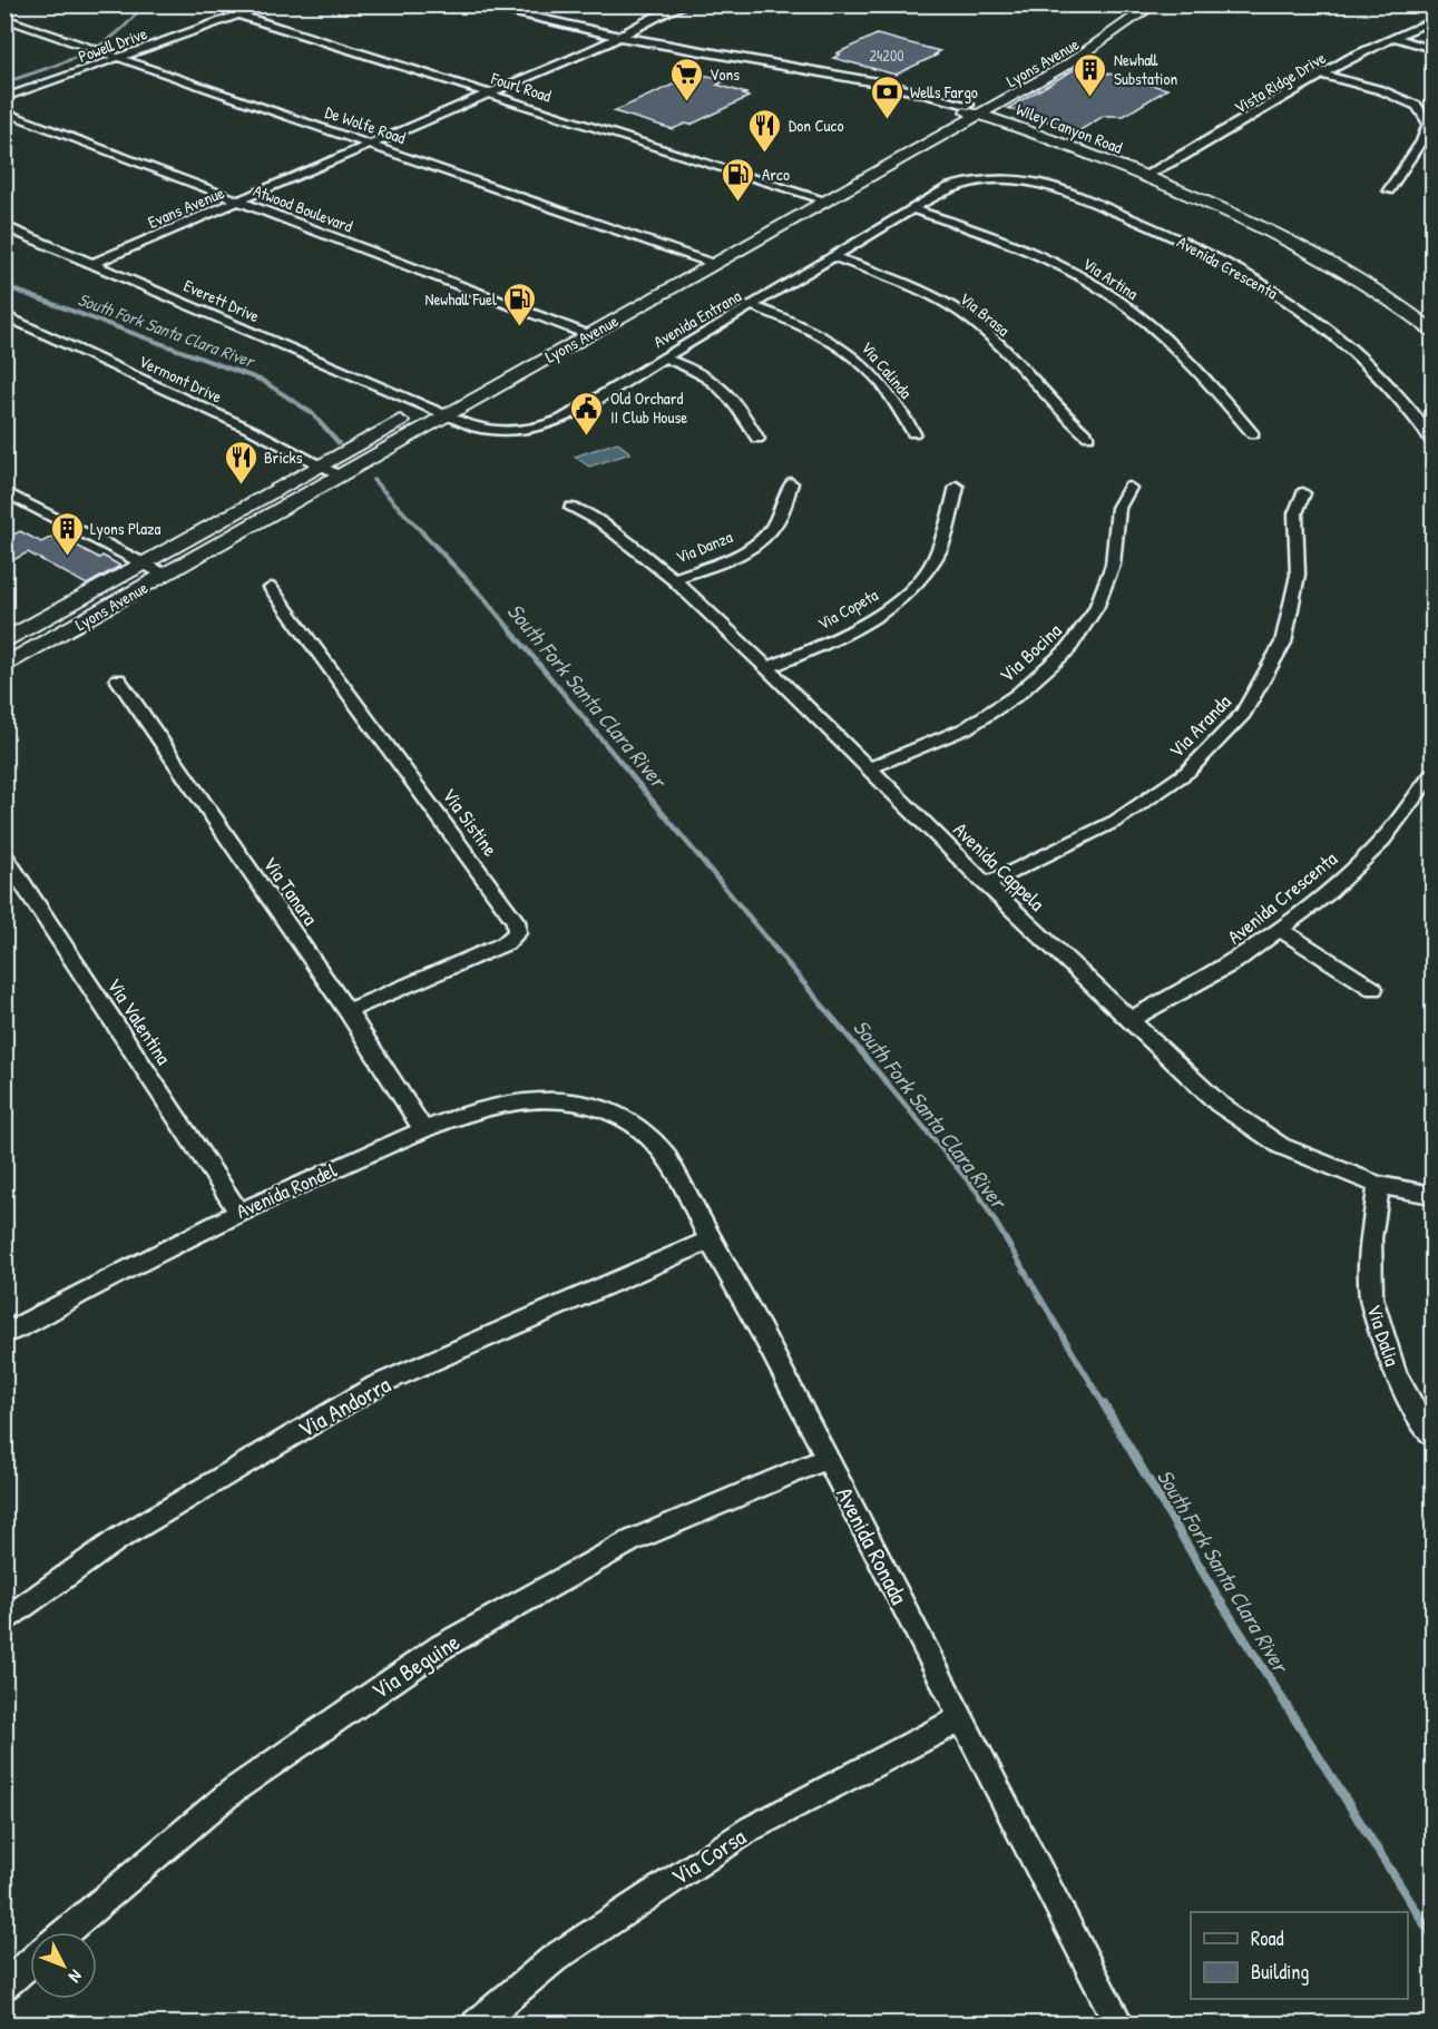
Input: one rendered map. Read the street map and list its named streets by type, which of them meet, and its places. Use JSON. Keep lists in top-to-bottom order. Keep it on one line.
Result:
{"streets":{"main road":["Lyons Avenue","Wiley Canyon Road"],"street":["Powell Drive","Vista Ridge Drive","Fourl Road","De Wolfe Road","Evans Avenue","Atwood Boulevard","Avenida Crescenta","Via Artina","Everett Drive","Via Brasa","Avenida Entrana","Via Calinda","Vermont Drive","Via Danza","Via Copeta","Via Bocina","Via Aranda","Via Sistine","Avenida Cappela","Via Tanara","Via Valentina","Avenida Rondel","Via Dalia","Via Andorra","Avenida Ronada","Via Beguine","Via Corsa"]},"crossings":[["Powell Drive","Fourl Road"],["Powell Drive","De Wolfe Road"],["Lyons Avenue","Fourl Road"],["Lyons Avenue","De Wolfe Road"],["Lyons Avenue","Wiley Canyon Road"],["Lyons Avenue","Atwood Boulevard"],["Lyons Avenue","Everett Drive"],["Lyons Avenue","Avenida Entrana"],["Lyons Avenue","Vermont Drive"],["Vista Ridge Drive","Wiley Canyon Road"],["Fourl Road","Evans Avenue"],["De Wolfe Road","Evans Avenue"],["Wiley Canyon Road","Evans Avenue"],["Evans Avenue","Atwood Boulevard"],["Evans Avenue","Everett Drive"],["Avenida Crescenta","Avenida Entrana"],["Avenida Crescenta","Avenida Cappela"],["Via Artina","Avenida Entrana"],["Everett Drive","Avenida Entrana"],["Via Brasa","Avenida Entrana"],["Avenida Entrana","Via Calinda"],["Via Danza","Avenida Cappela"],["Via Copeta","Avenida Cappela"],["Via Bocina","Avenida Cappela"],["Via Aranda","Avenida Cappela"],["Via Sistine","Via Tanara"],["Avenida Cappela","Via Dalia"],["Via Tanara","Avenida Rondel"],["Via Valentina","Avenida Rondel"],["Avenida Rondel","Avenida Ronada"],["Via Andorra","Avenida Ronada"],["Avenida Ronada","Via Beguine"],["Avenida Ronada","Via Corsa"]],"water":["South Fork Santa Clara River"],"places":{"building":["Newhall Substation","Lyons Plaza"],"supermarket":["Vons"],"bank":["Wells Fargo"],"restaurant":["Don Cuco","Bricks"],"fuel station":["Arco","Newhall Fuel"],"public building":["Old Orchard II Club House"]},"house_numbers":["24200"],"legend":["Road","Building"],"north":"bottom right"}
